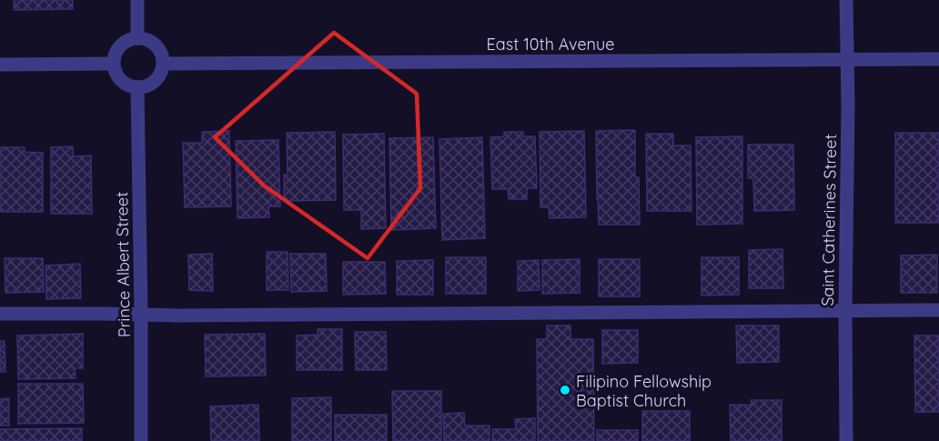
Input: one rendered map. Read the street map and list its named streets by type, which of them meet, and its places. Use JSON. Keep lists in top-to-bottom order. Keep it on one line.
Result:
{"streets":{"street":["East 10th Avenue","Saint Catherines Street","Prince Albert Street"]},"crossings":[["East 10th Avenue","Saint Catherines Street"],["East 10th Avenue","Prince Albert Street"]],"places":["Filipino Fellowship Baptist Church"]}
